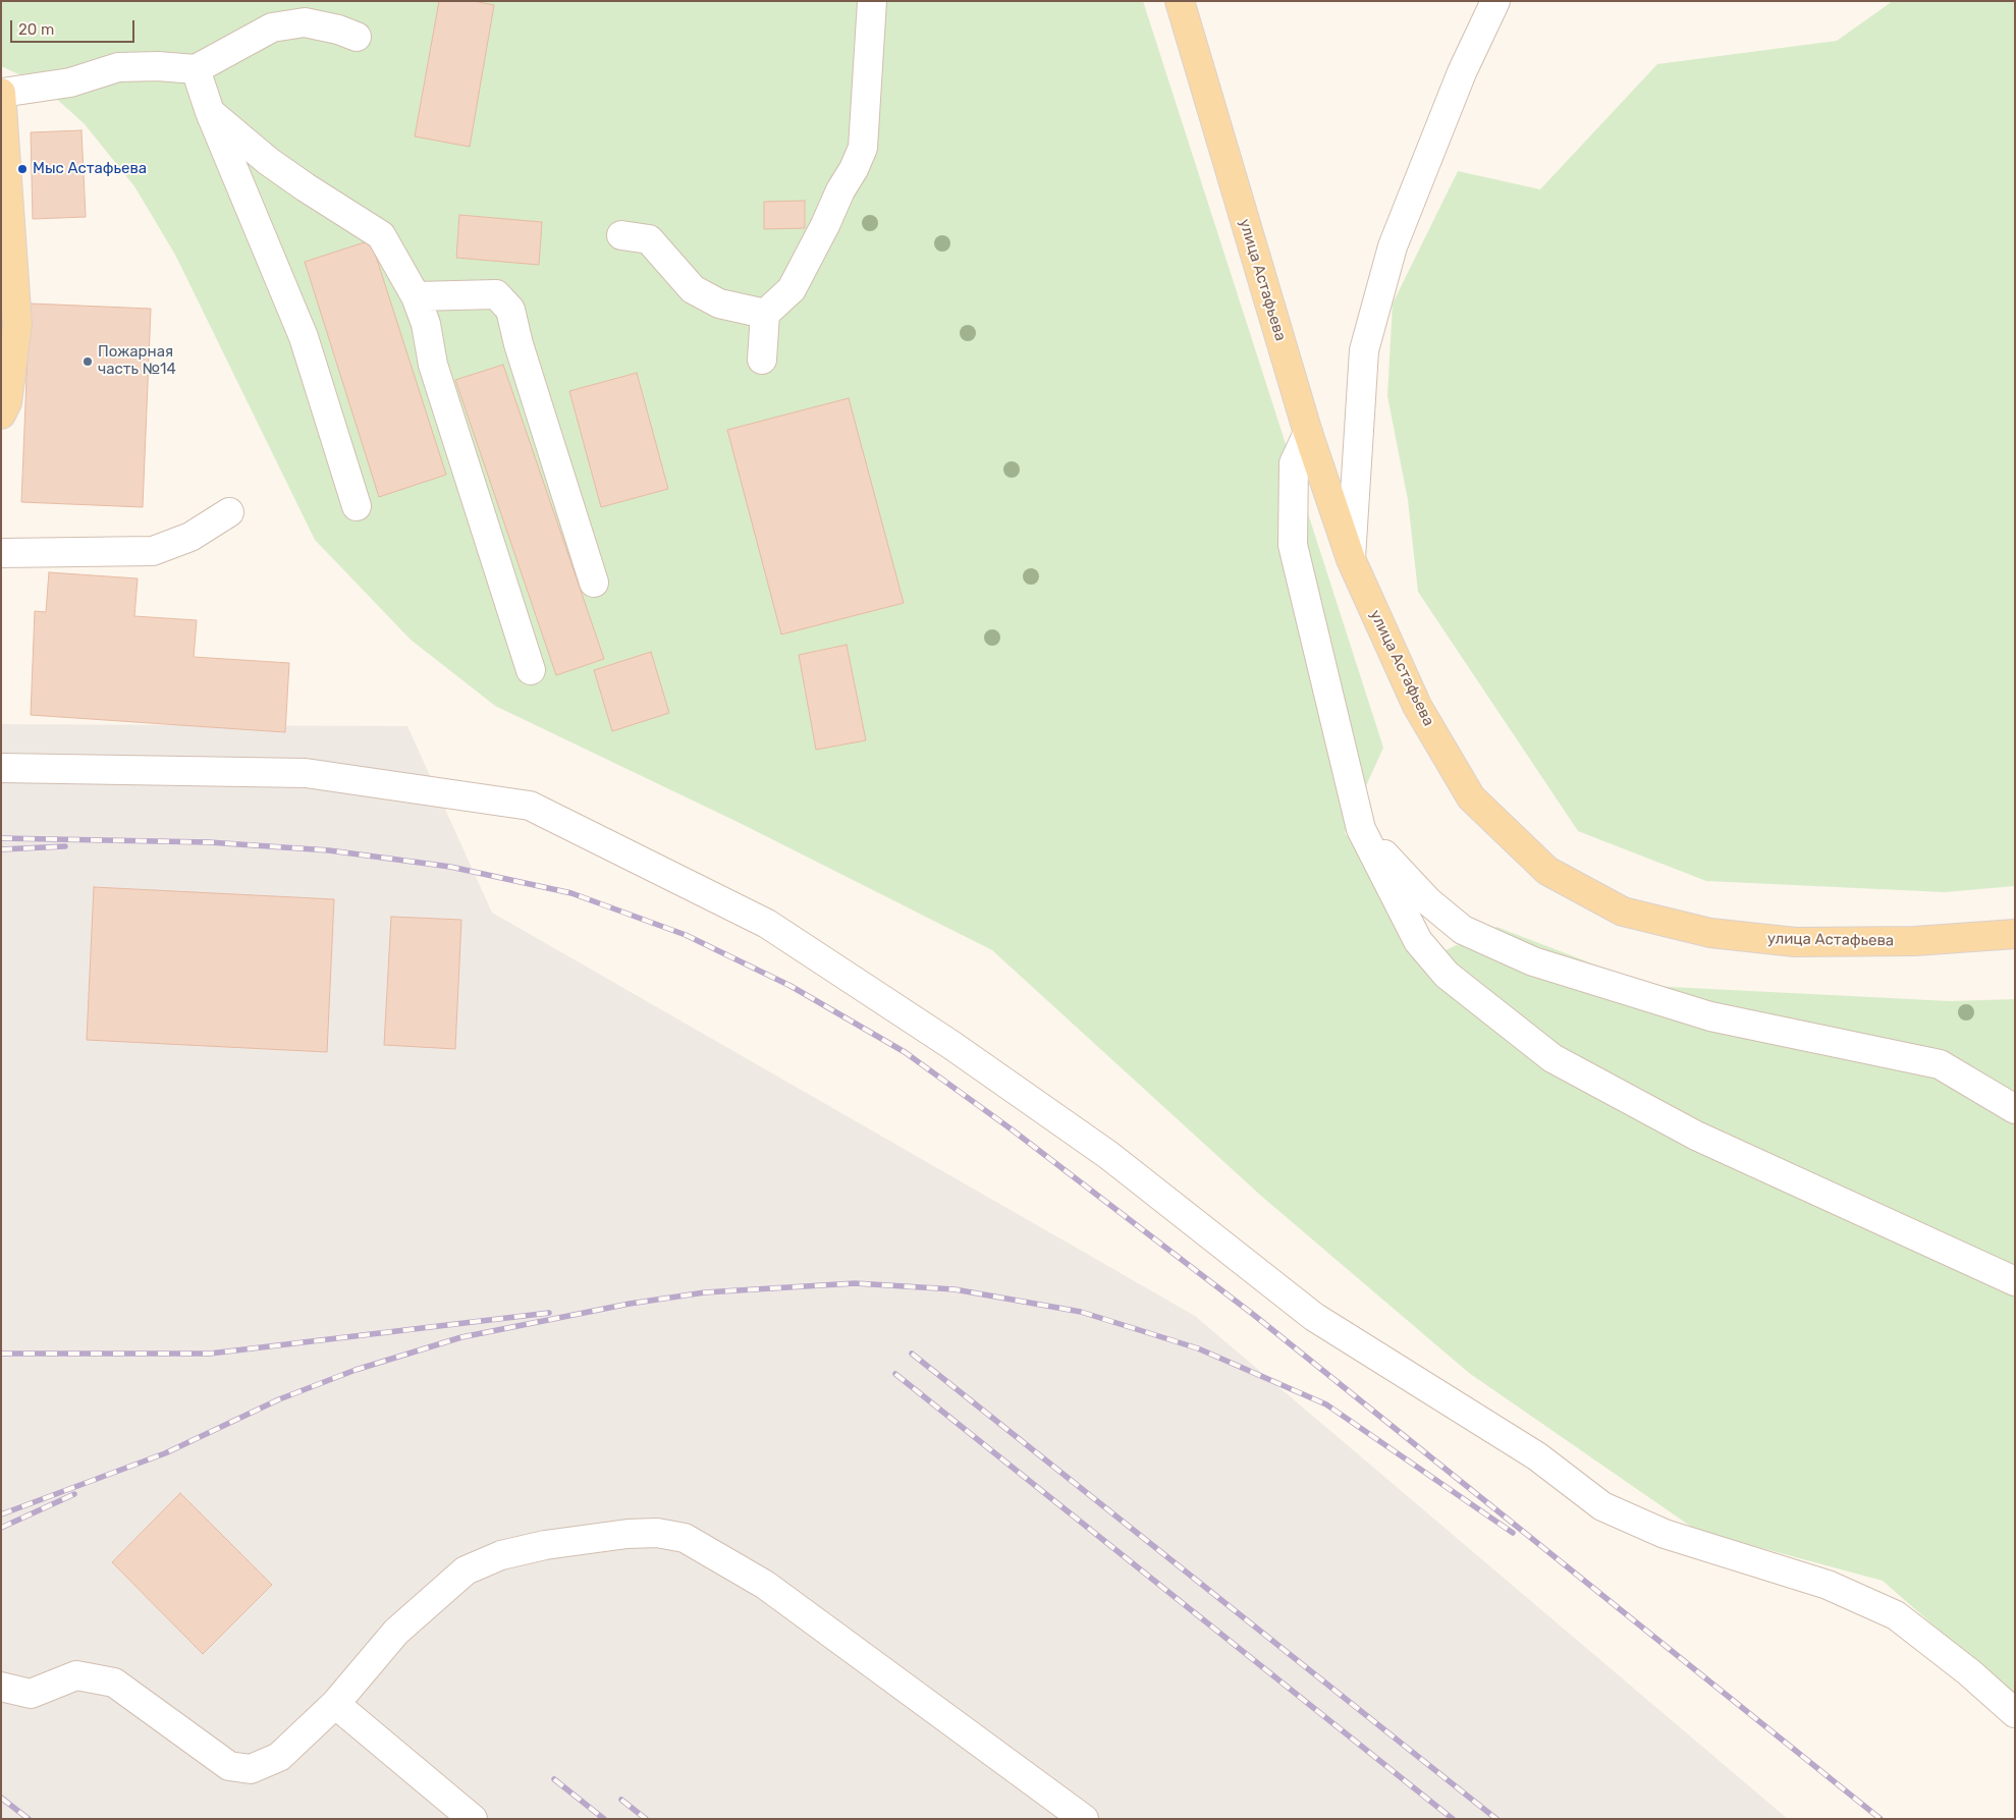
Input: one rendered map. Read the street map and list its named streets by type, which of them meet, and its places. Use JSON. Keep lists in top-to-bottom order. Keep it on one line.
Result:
{"streets":{"main road":["улица Астафьева"]},"places":["Мыс Астафьева","Пожарная часть №14"],"scale_bar":"20 m"}
